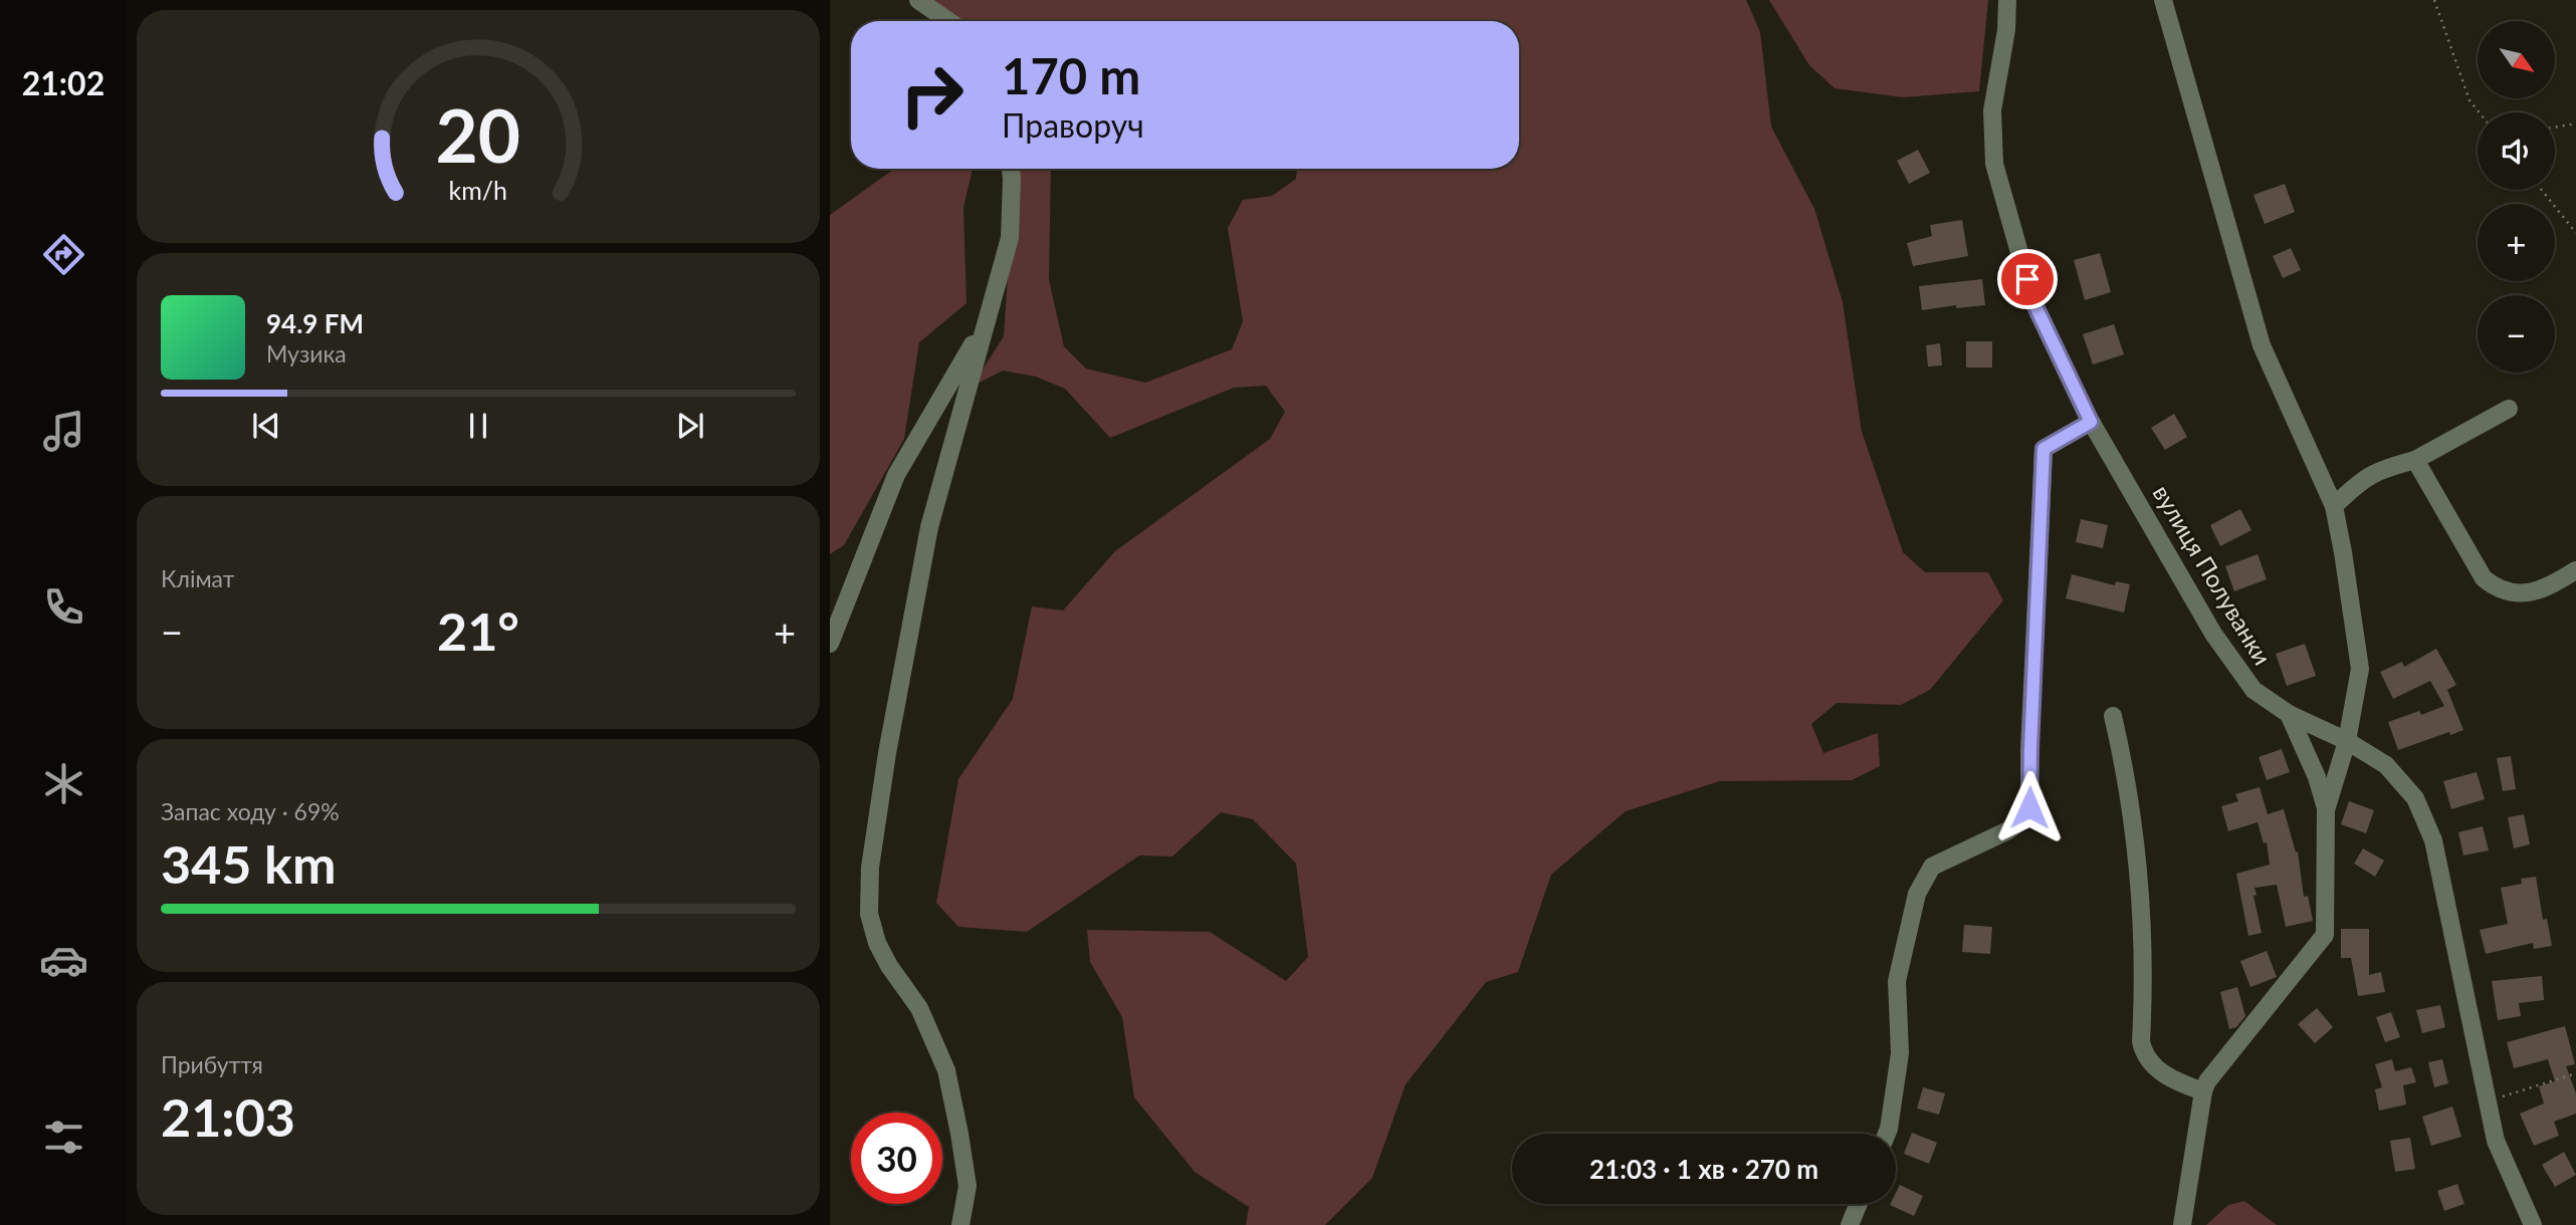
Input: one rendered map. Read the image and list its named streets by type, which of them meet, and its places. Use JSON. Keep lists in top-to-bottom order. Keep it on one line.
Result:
{"streets":{"street":["вулиця Полуванки"]},"north":"bottom right","page":{"tabs":"21:02","map_buttons":["+","−"],"turn":["170 m","Праворуч"],"song":["94.9 FM","Музика"],"tile":["Клімат",["Запас ходу · 69%","345 km"],["Прибуття","21:03"]],"heat":["−","21°","+"],"limit":"30","trip":"21:03 · 1 хв · 270 m","gauge":["20","km/h"]}}
